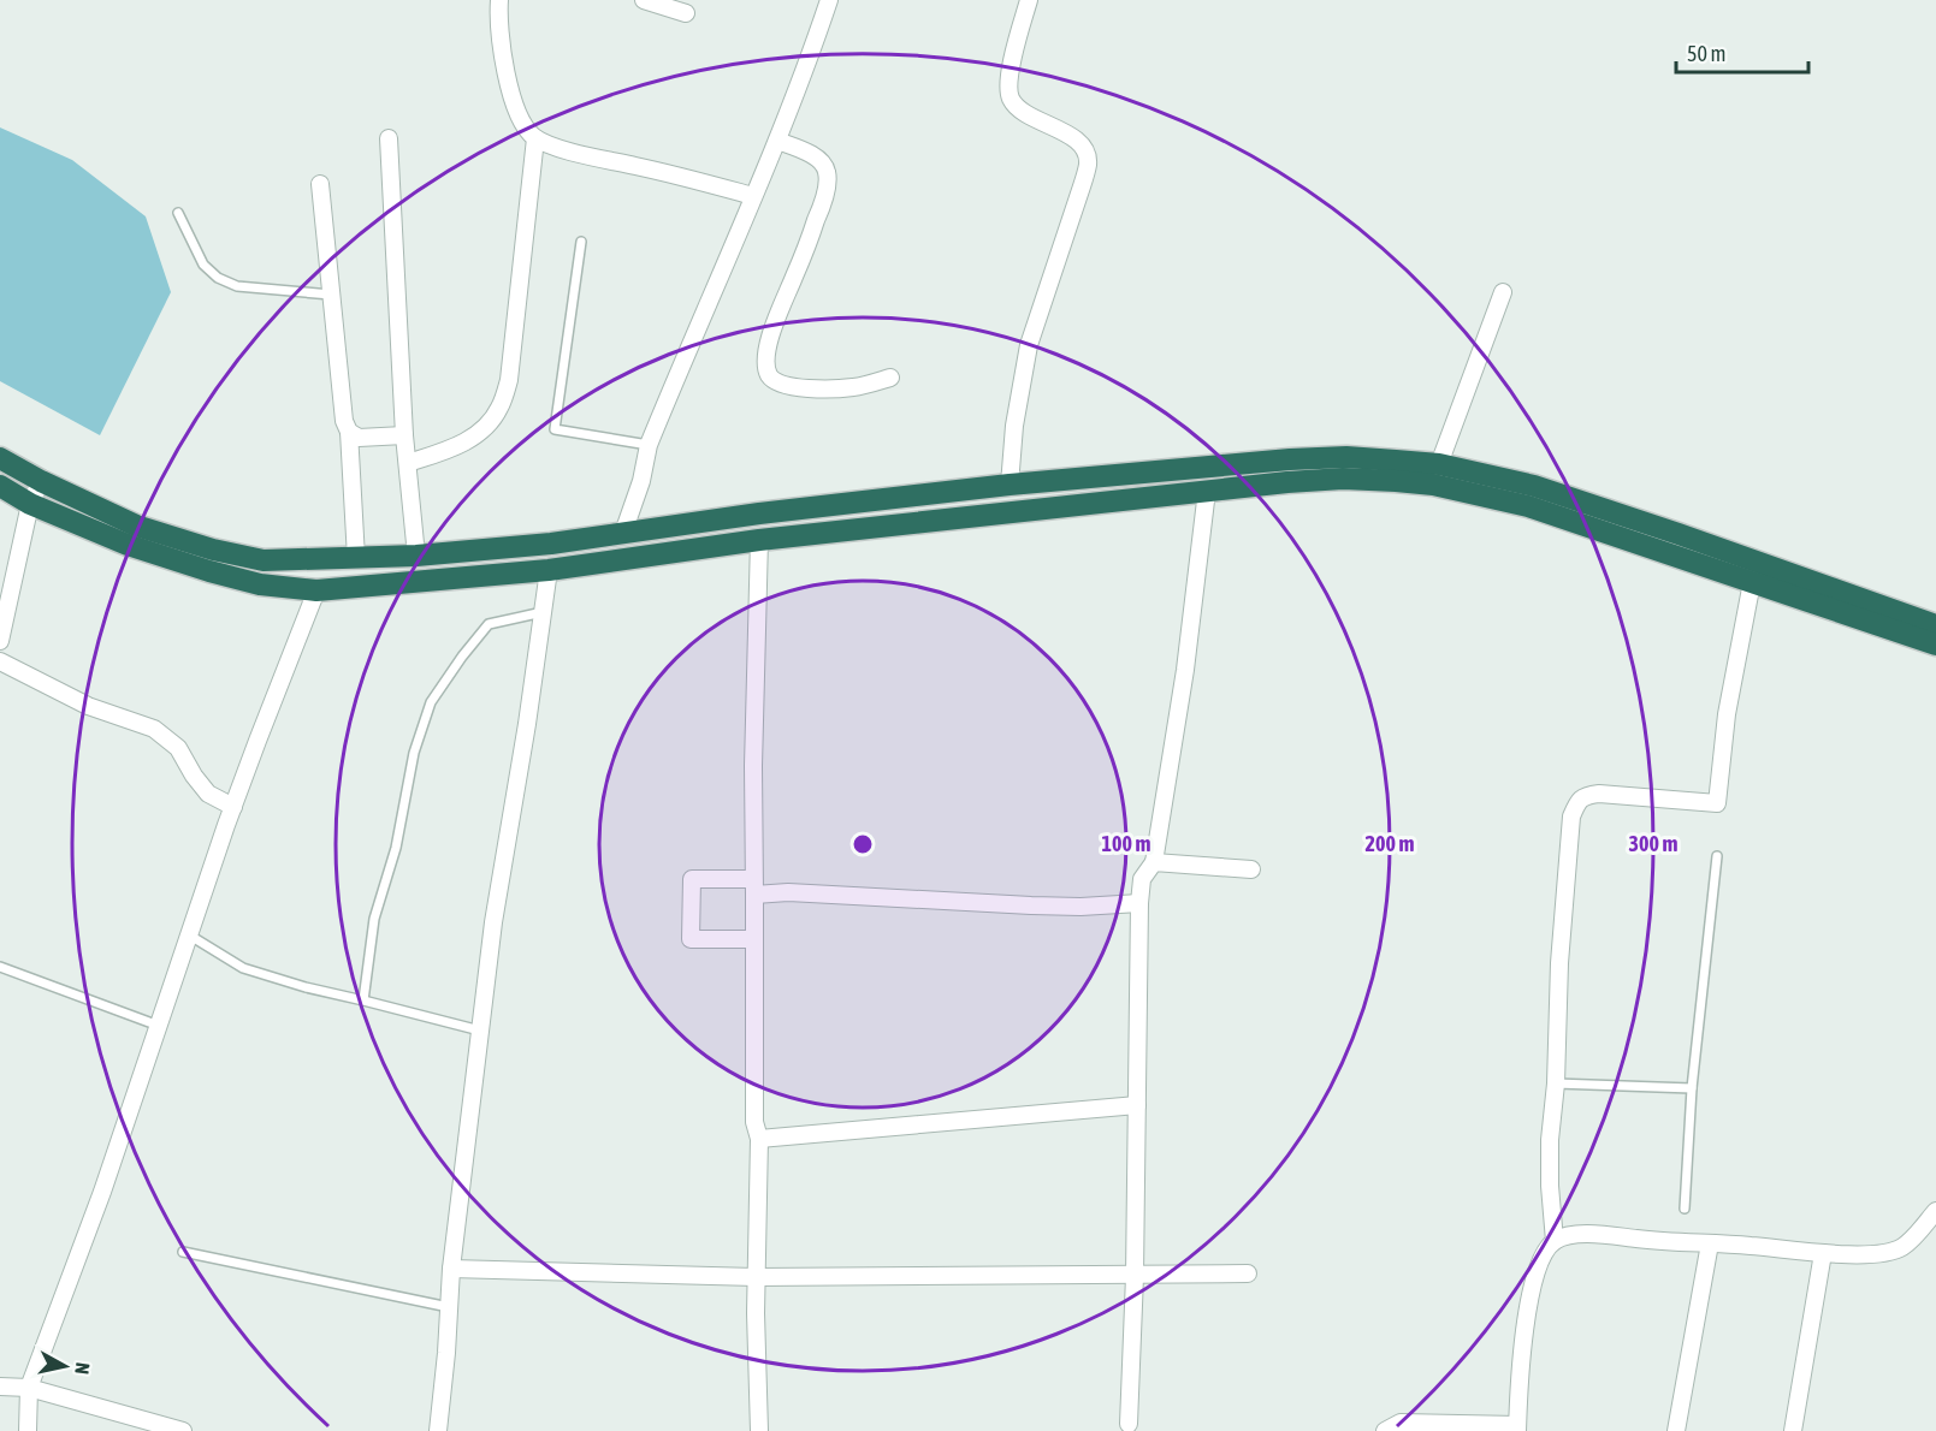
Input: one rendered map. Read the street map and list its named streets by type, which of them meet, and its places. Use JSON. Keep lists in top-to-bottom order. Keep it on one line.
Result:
{"scale_bar":"50 m","north":"right","rings":["100 m","200 m","300 m"]}
